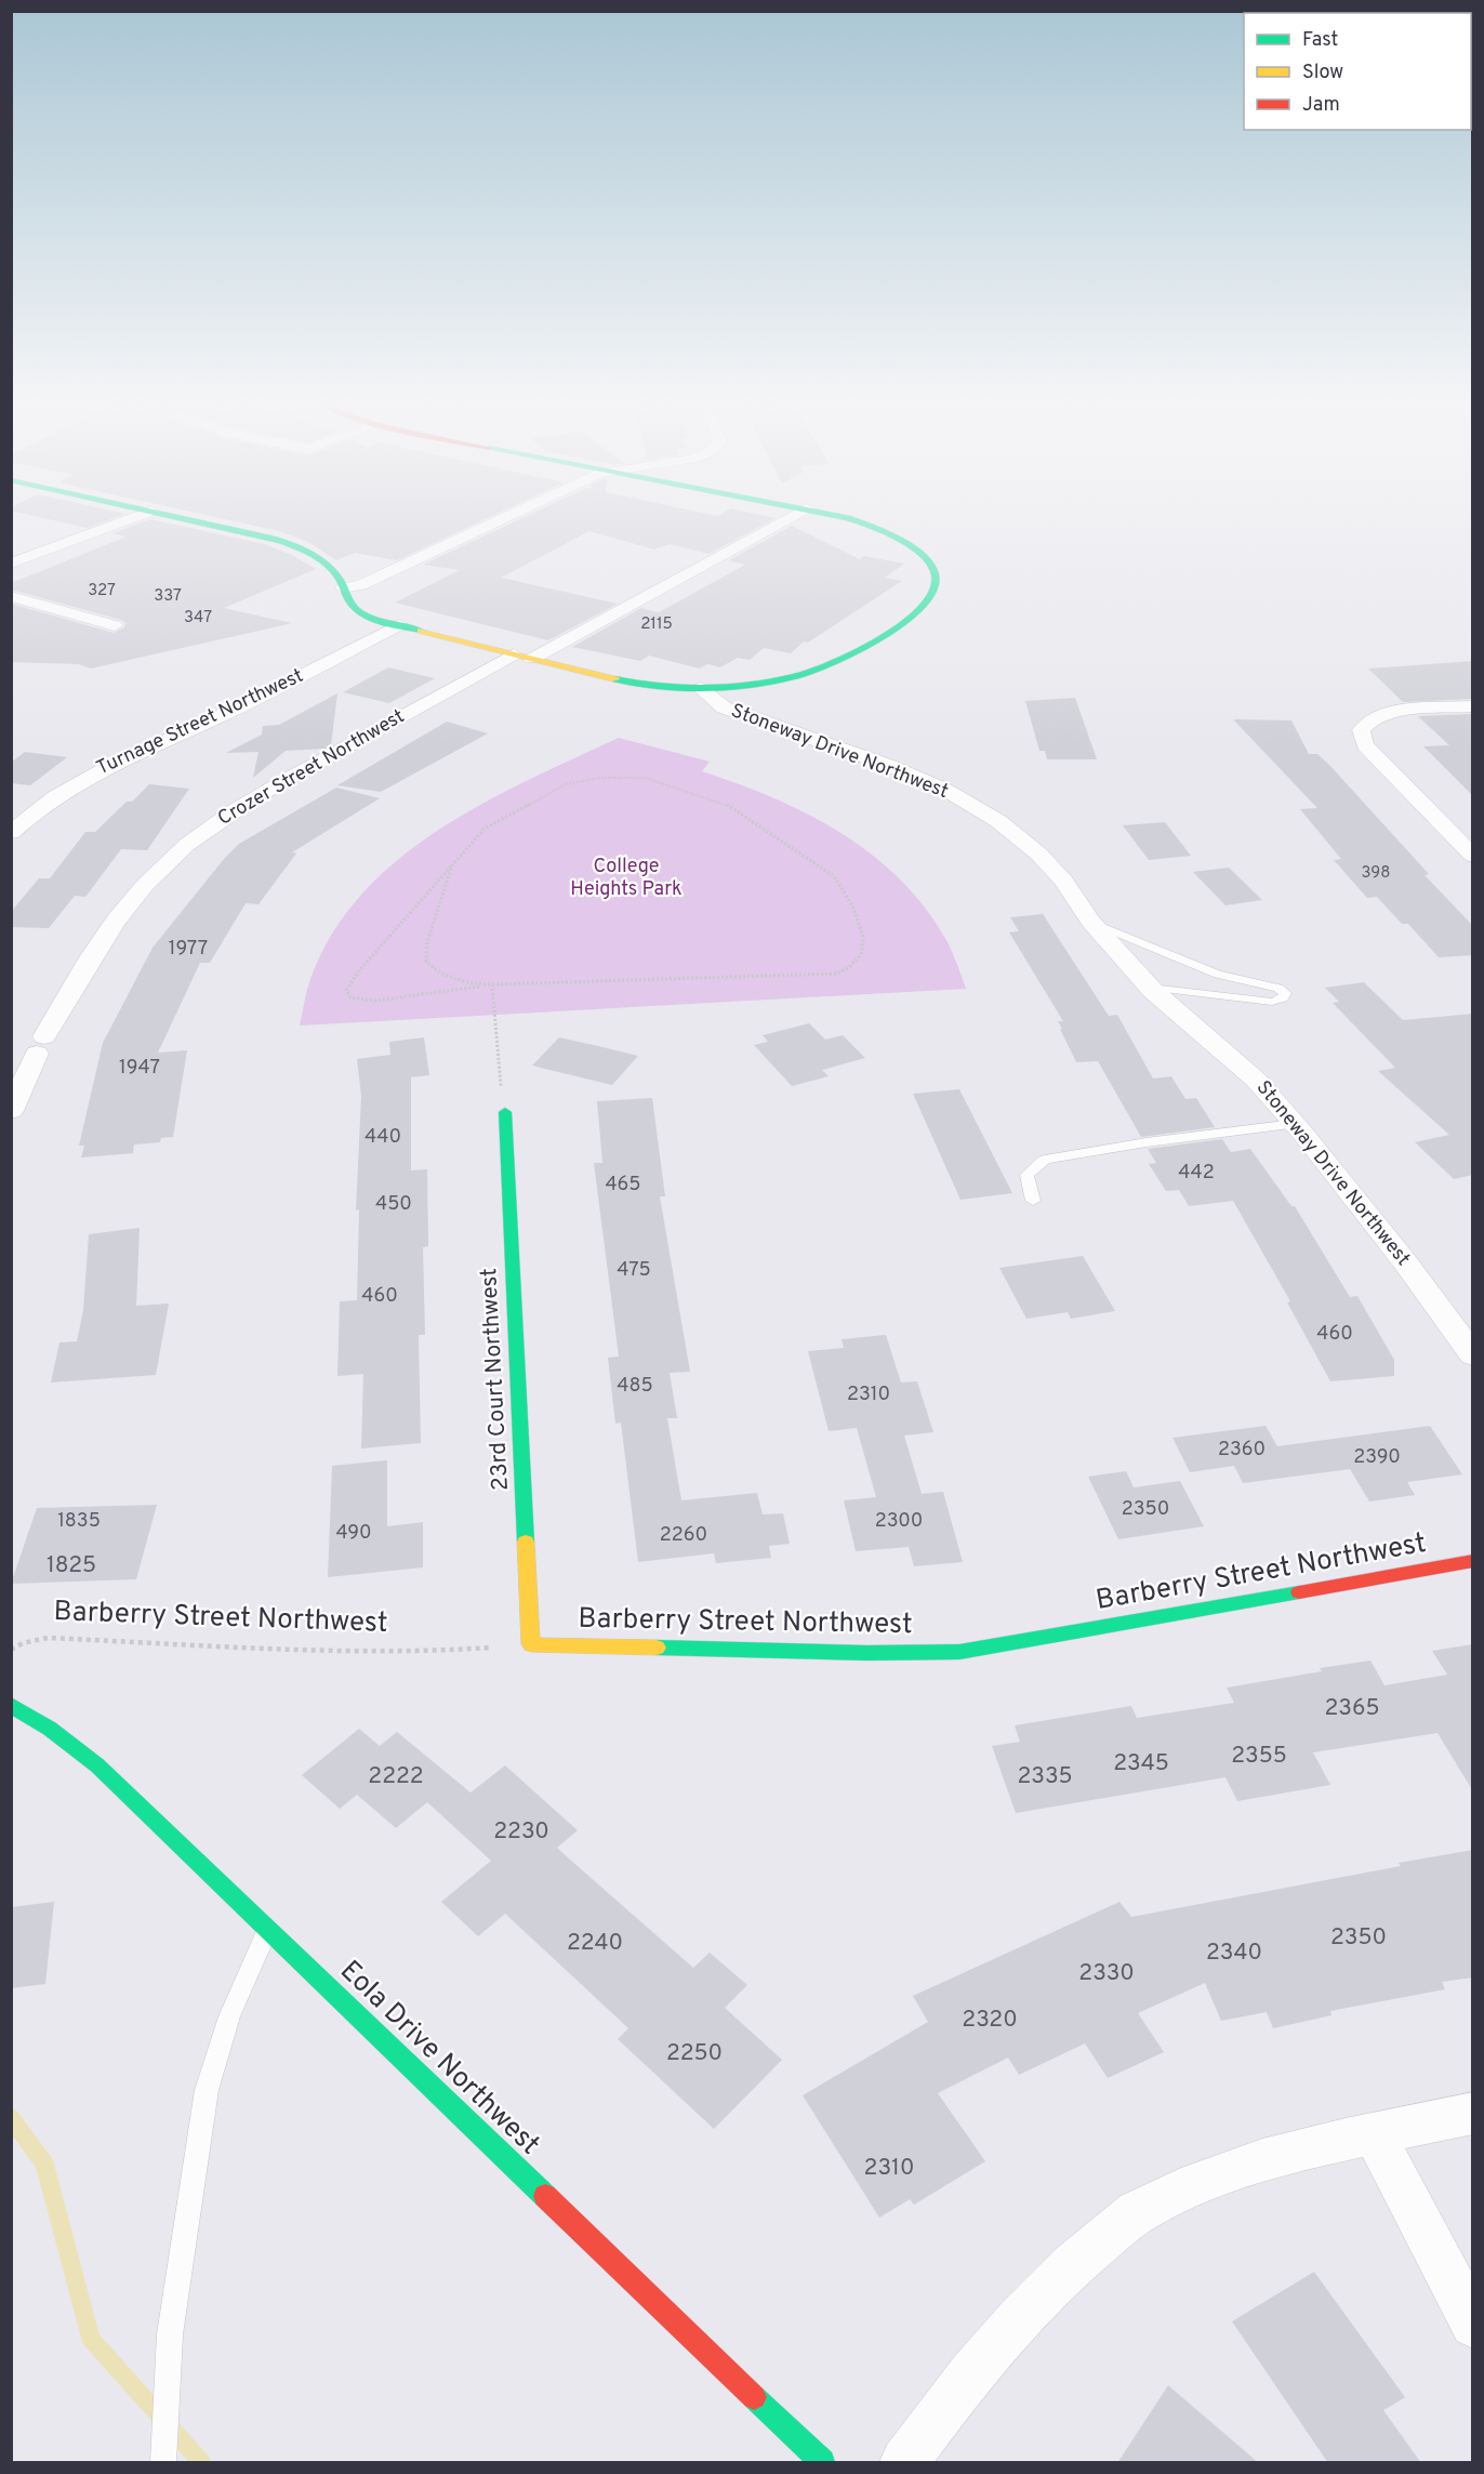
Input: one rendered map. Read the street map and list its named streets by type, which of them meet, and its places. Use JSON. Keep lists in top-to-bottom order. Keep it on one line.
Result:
{"streets":{"street":["Turnage Street Northwest","Stoneway Drive Northwest","Crozer Street Northwest","23rd Court Northwest","Barberry Street Northwest","Eola Drive Northwest"]},"crossings":[["23rd Court Northwest","Barberry Street Northwest"]],"parks":["College Heights Park"],"house_numbers":["327","337","347","2115","398","1977","1947","440","442","465","450","475","460","460","485","2310","2360","2390","2350","1835","2300","490","2260","1825","2365","2355","2345","2222","2335","2230","2350","2240","2340","2330","2320","2250","2310"],"legend":["Fast","Slow","Jam"]}
